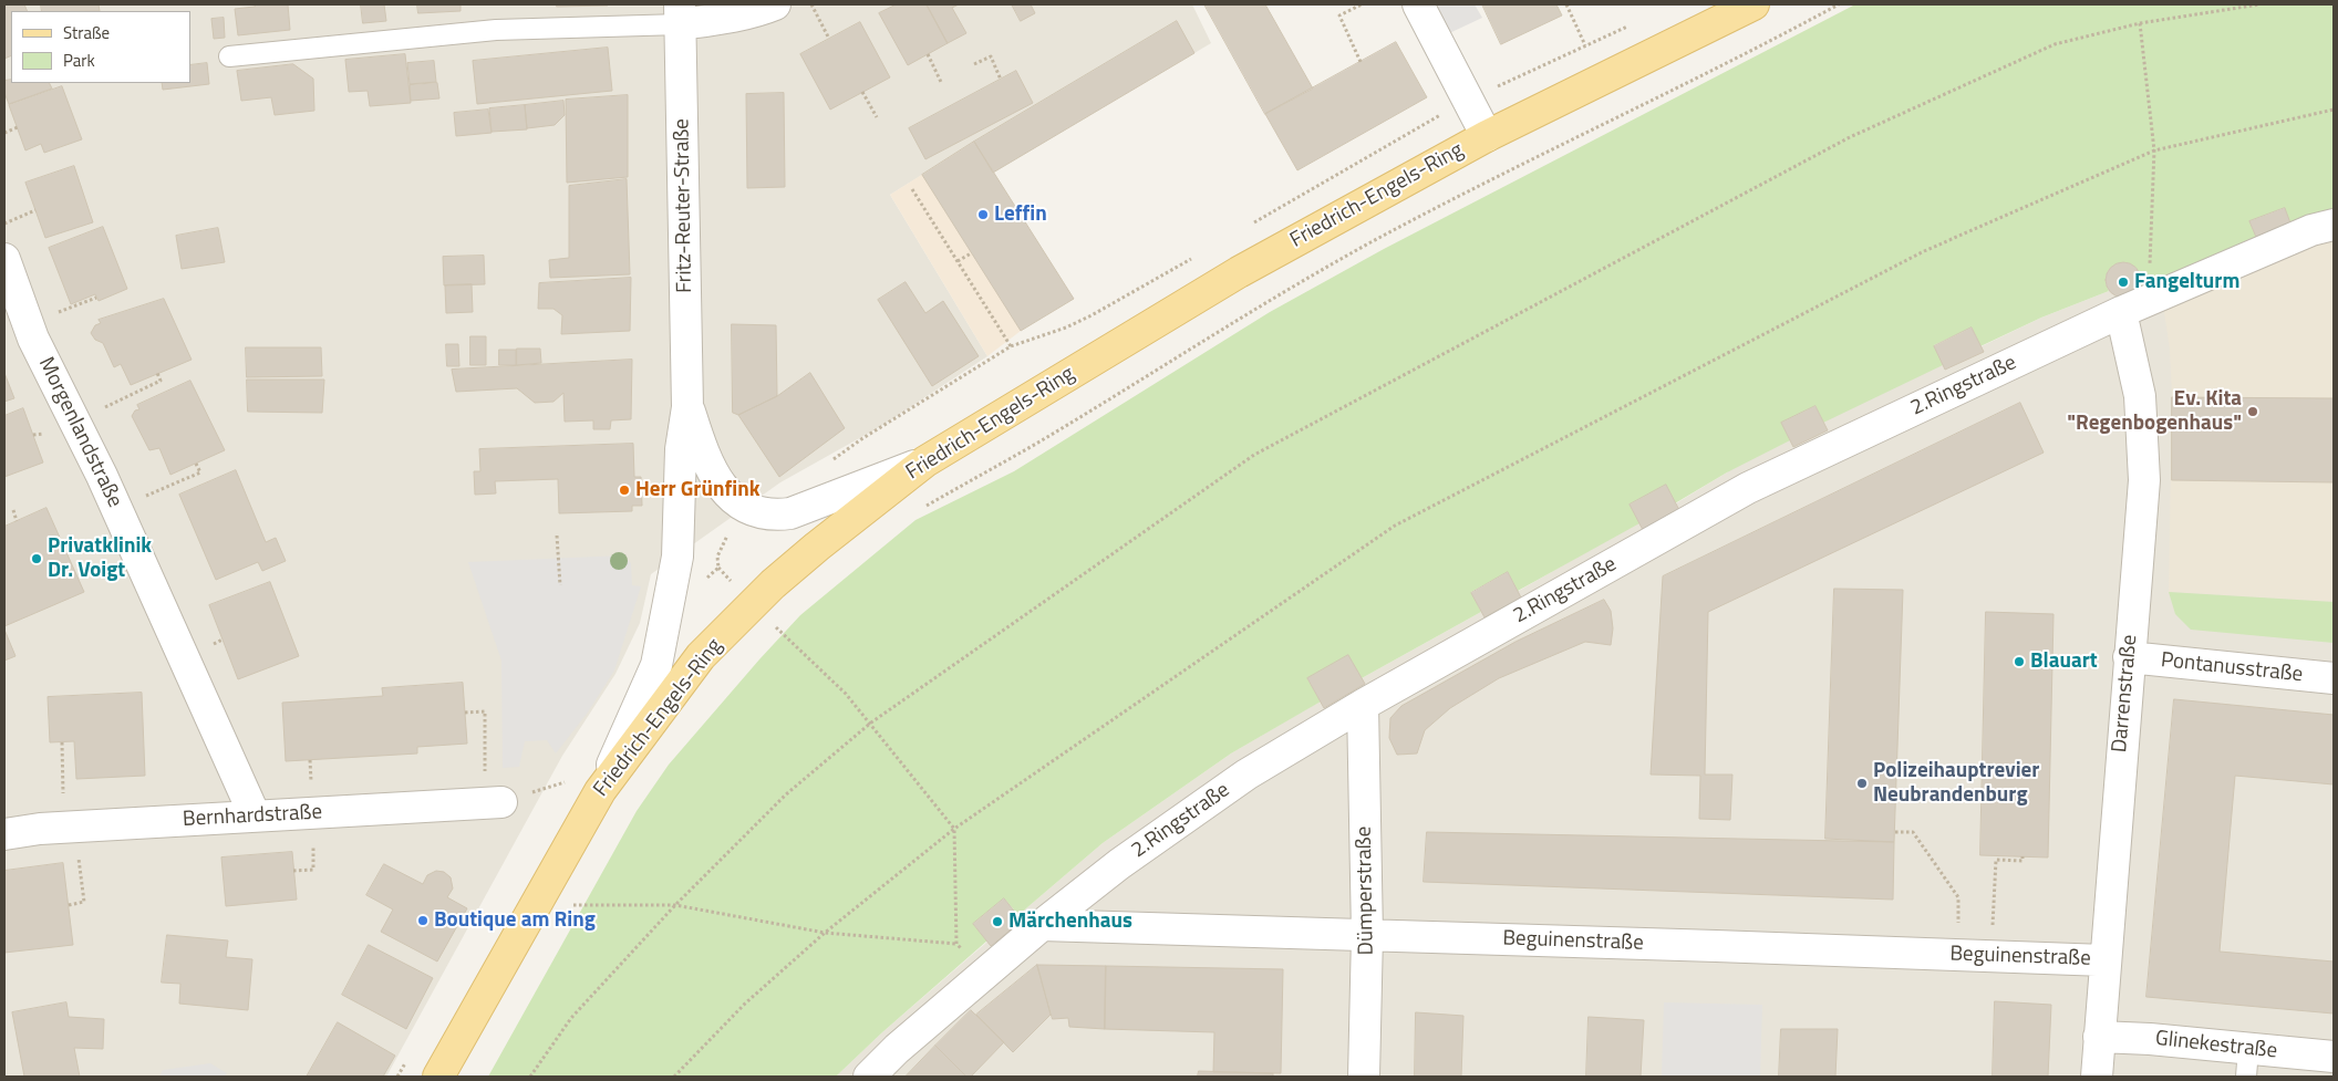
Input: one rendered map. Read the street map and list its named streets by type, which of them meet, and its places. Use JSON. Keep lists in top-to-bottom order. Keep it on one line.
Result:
{"streets":{"main road":["Friedrich-Engels-Ring"],"street":["Fritz-Reuter-Straße","2.Ringstraße","Morgenlandstraße","Pontanusstraße","Darrenstraße","Bernhardstraße","Dümperstraße","Beguinenstraße","Glinekestraße"]},"crossings":[["Friedrich-Engels-Ring","Fritz-Reuter-Straße"],["2.Ringstraße","Darrenstraße"],["2.Ringstraße","Dümperstraße"],["2.Ringstraße","Beguinenstraße"],["Morgenlandstraße","Bernhardstraße"],["Pontanusstraße","Darrenstraße"],["Darrenstraße","Beguinenstraße"],["Darrenstraße","Glinekestraße"],["Dümperstraße","Beguinenstraße"]],"places":["Leffin","Fangelturm","Ev. Kita \"Regenbogenhaus\"","Herr Grünfink","Privatklinik Dr. Voigt","Blauart","Polizeihauptrevier Neubrandenburg","Boutique am Ring","Märchenhaus"],"legend":["Straße","Park"]}
